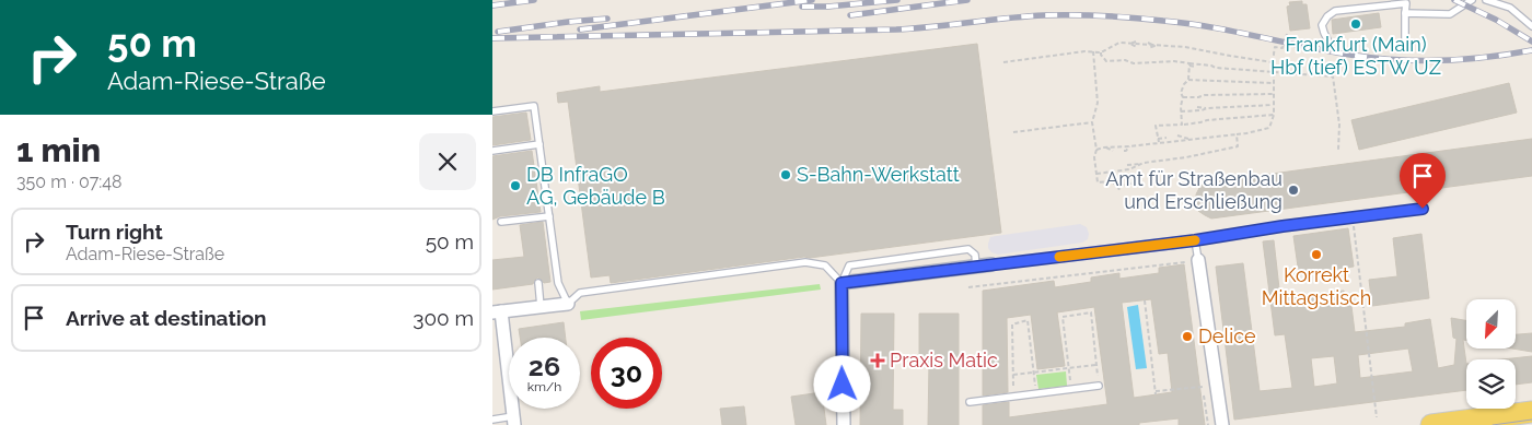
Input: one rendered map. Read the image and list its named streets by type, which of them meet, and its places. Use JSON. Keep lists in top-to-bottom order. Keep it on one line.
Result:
{"places":{"other":["Frankfurt (Main) Hbf (tief) ESTW UZ","S-Bahn-Werkstatt","DB InfraGO AG, Gebäude B","Amt für Straßenbau und Erschließung","Korrekt Mittagstisch","Delice"],"health":["Praxis Matic"]},"north":"bottom left","page":{"turn":["50 m","Adam-Riese-Straße"],"heading":["1 min","350 m · 07:48"],"list":[{"name":"Turn right","note":"Adam-Riese-Straße","value":"50 m"},{"name":"Arrive at destination","value":"300 m"}],"speed":"26 km/h","limit":"30"}}
